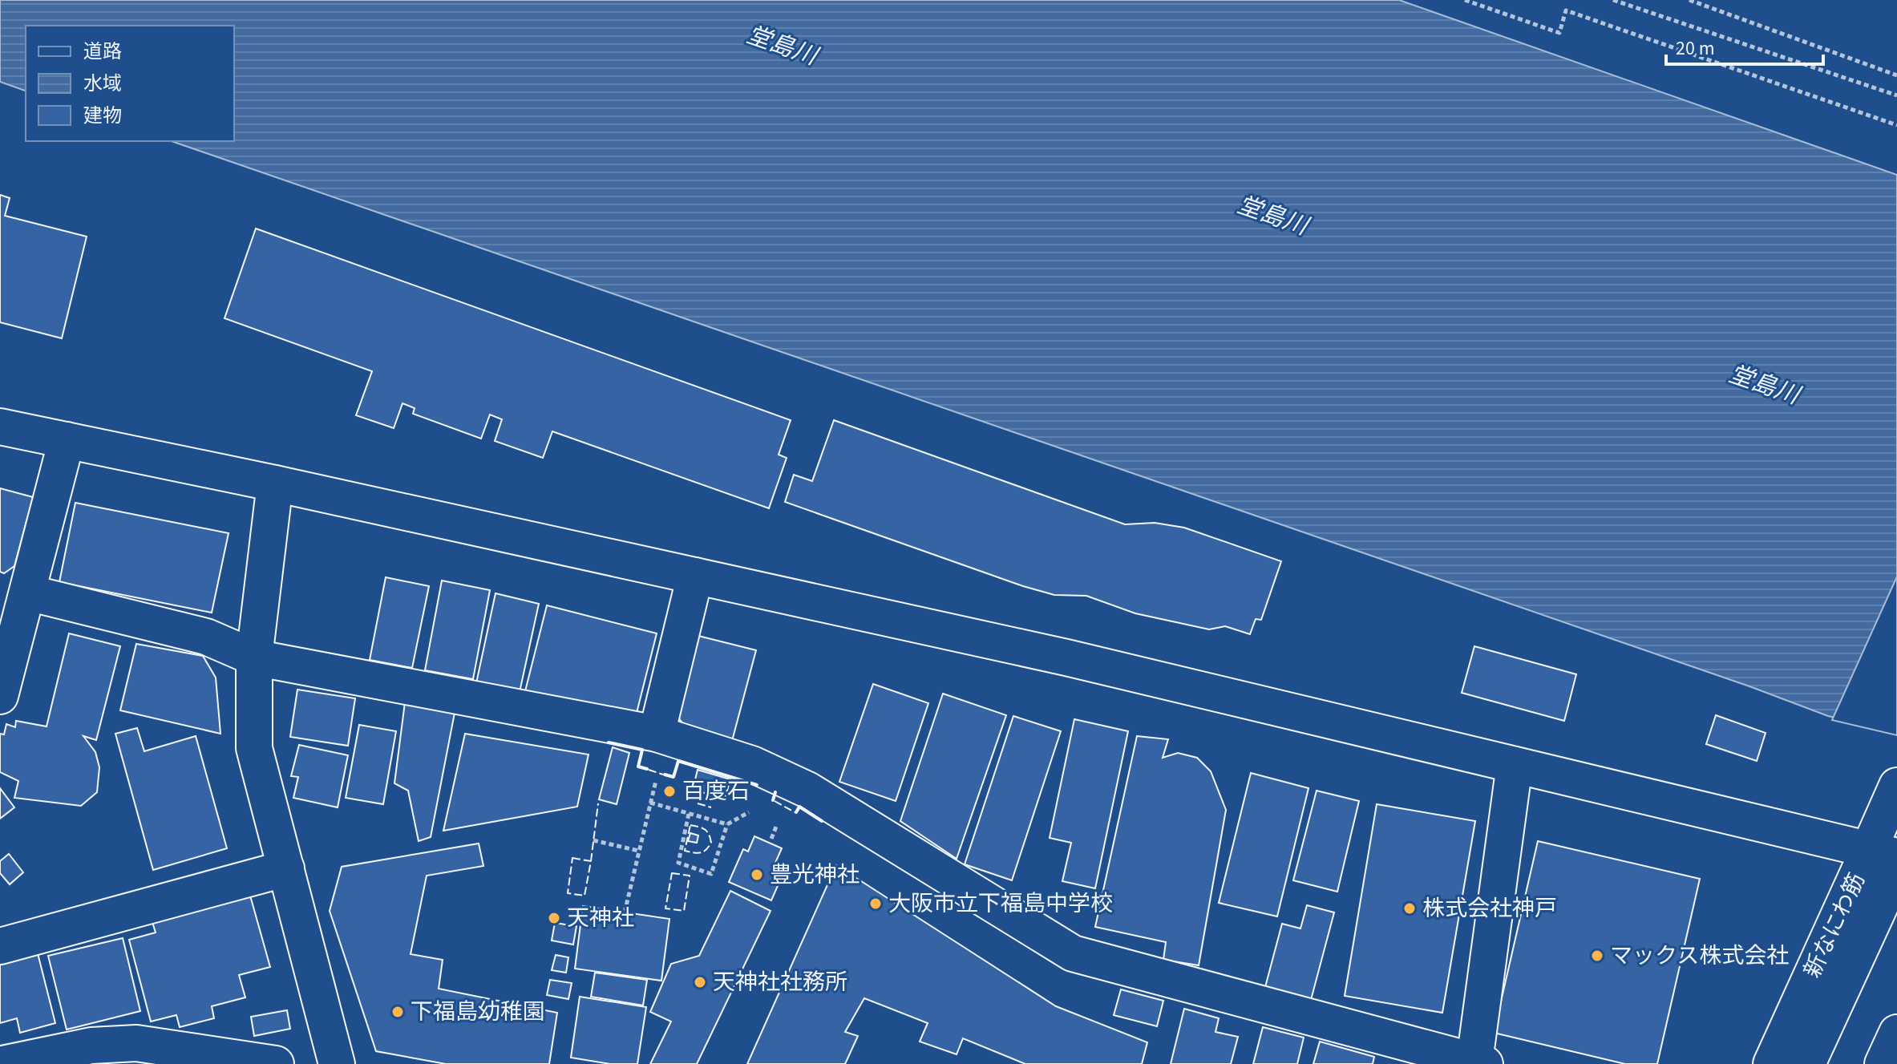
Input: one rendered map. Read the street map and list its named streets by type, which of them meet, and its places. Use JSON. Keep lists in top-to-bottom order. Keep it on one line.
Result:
{"streets":{"main road":["新なにわ筋"]},"water":["堂島川"],"places":["百度石","豊光神社","大阪市立下福島中学校","株式会社神戸","天神社","マックス株式会社","天神社社務所","下福島幼稚園"],"legend":["道路","水域","建物"],"scale_bar":"20 m"}
